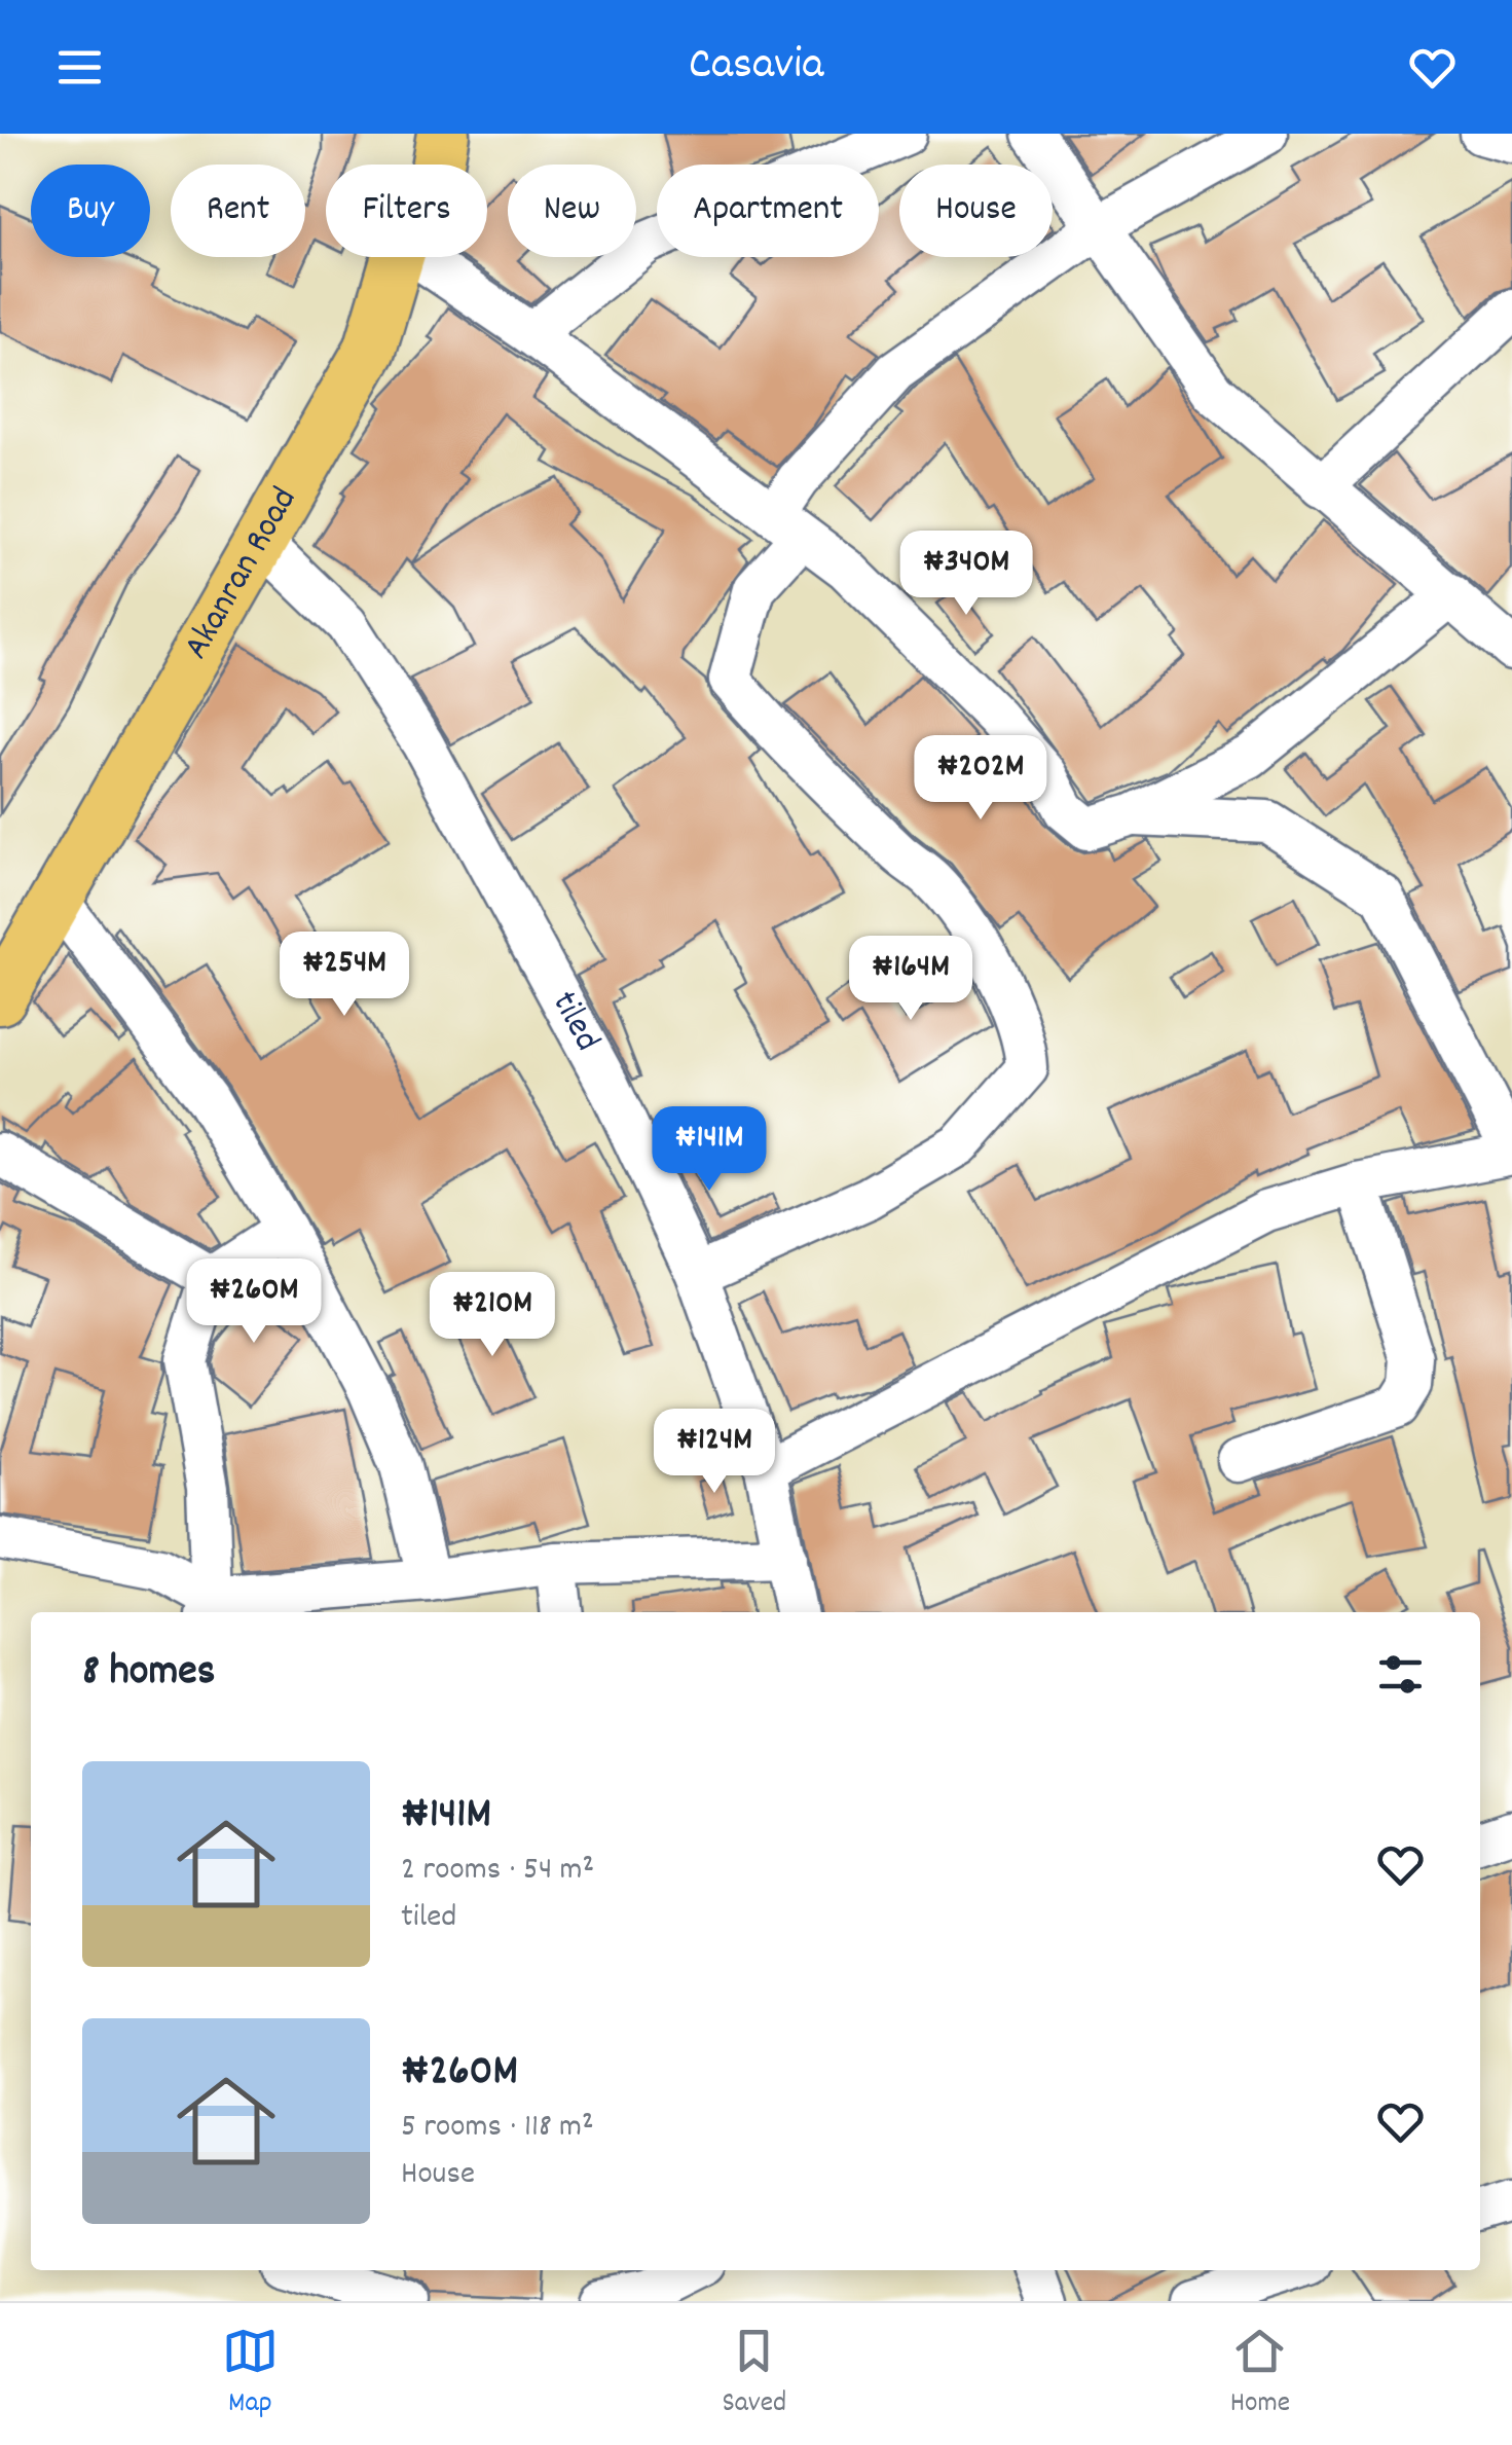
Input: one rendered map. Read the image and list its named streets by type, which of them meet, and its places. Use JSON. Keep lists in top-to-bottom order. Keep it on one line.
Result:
{"streets":{"main road":["Akanran Road"],"street":["tiled"]},"crossings":[["Akanran Road","tiled"]],"page":{"header":"Casavia","chip":["Buy","Rent","Filters","New","Apartment","House"],"price":["₦340M","₦202M","₦254M","₦164M","₦141M","₦260M","₦210M","₦124M"],"heading":"8 homes","list":[{"name":"₦141M","note":"2 rooms · 54 m² · tiled"},{"name":"₦260M","note":"5 rooms · 118 m² · House"}],"tabs":["Map","Saved","Home"]}}
